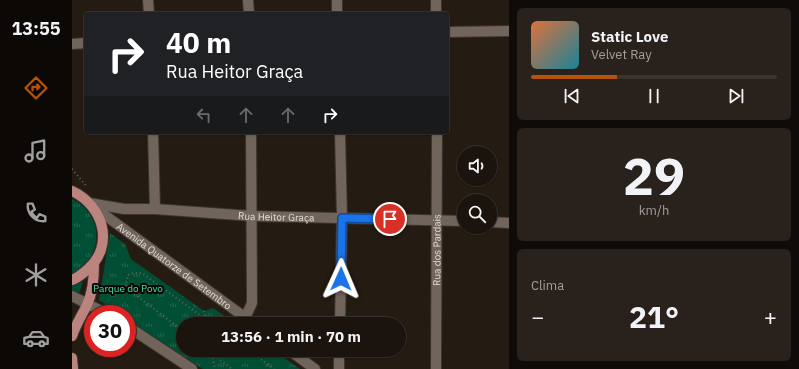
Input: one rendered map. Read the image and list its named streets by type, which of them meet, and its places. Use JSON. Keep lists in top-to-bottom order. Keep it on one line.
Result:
{"streets":{"street":["Rua Heitor Graça","Rua dos Pardais","Avenida Quatorze de Setembro"]},"crossings":[["Rua Heitor Graça","Rua dos Pardais"],["Rua Heitor Graça","Avenida Quatorze de Setembro"]],"parks":["Parque do Povo"],"page":{"tabs":"13:55","turn":["40 m","Rua Heitor Graça"],"song":["Static Love","Velvet Ray"],"tile":[["29","km/h"],"Clima"],"heat":["−","21°","+"],"limit":"30","trip":"13:56 · 1 min · 70 m"}}
